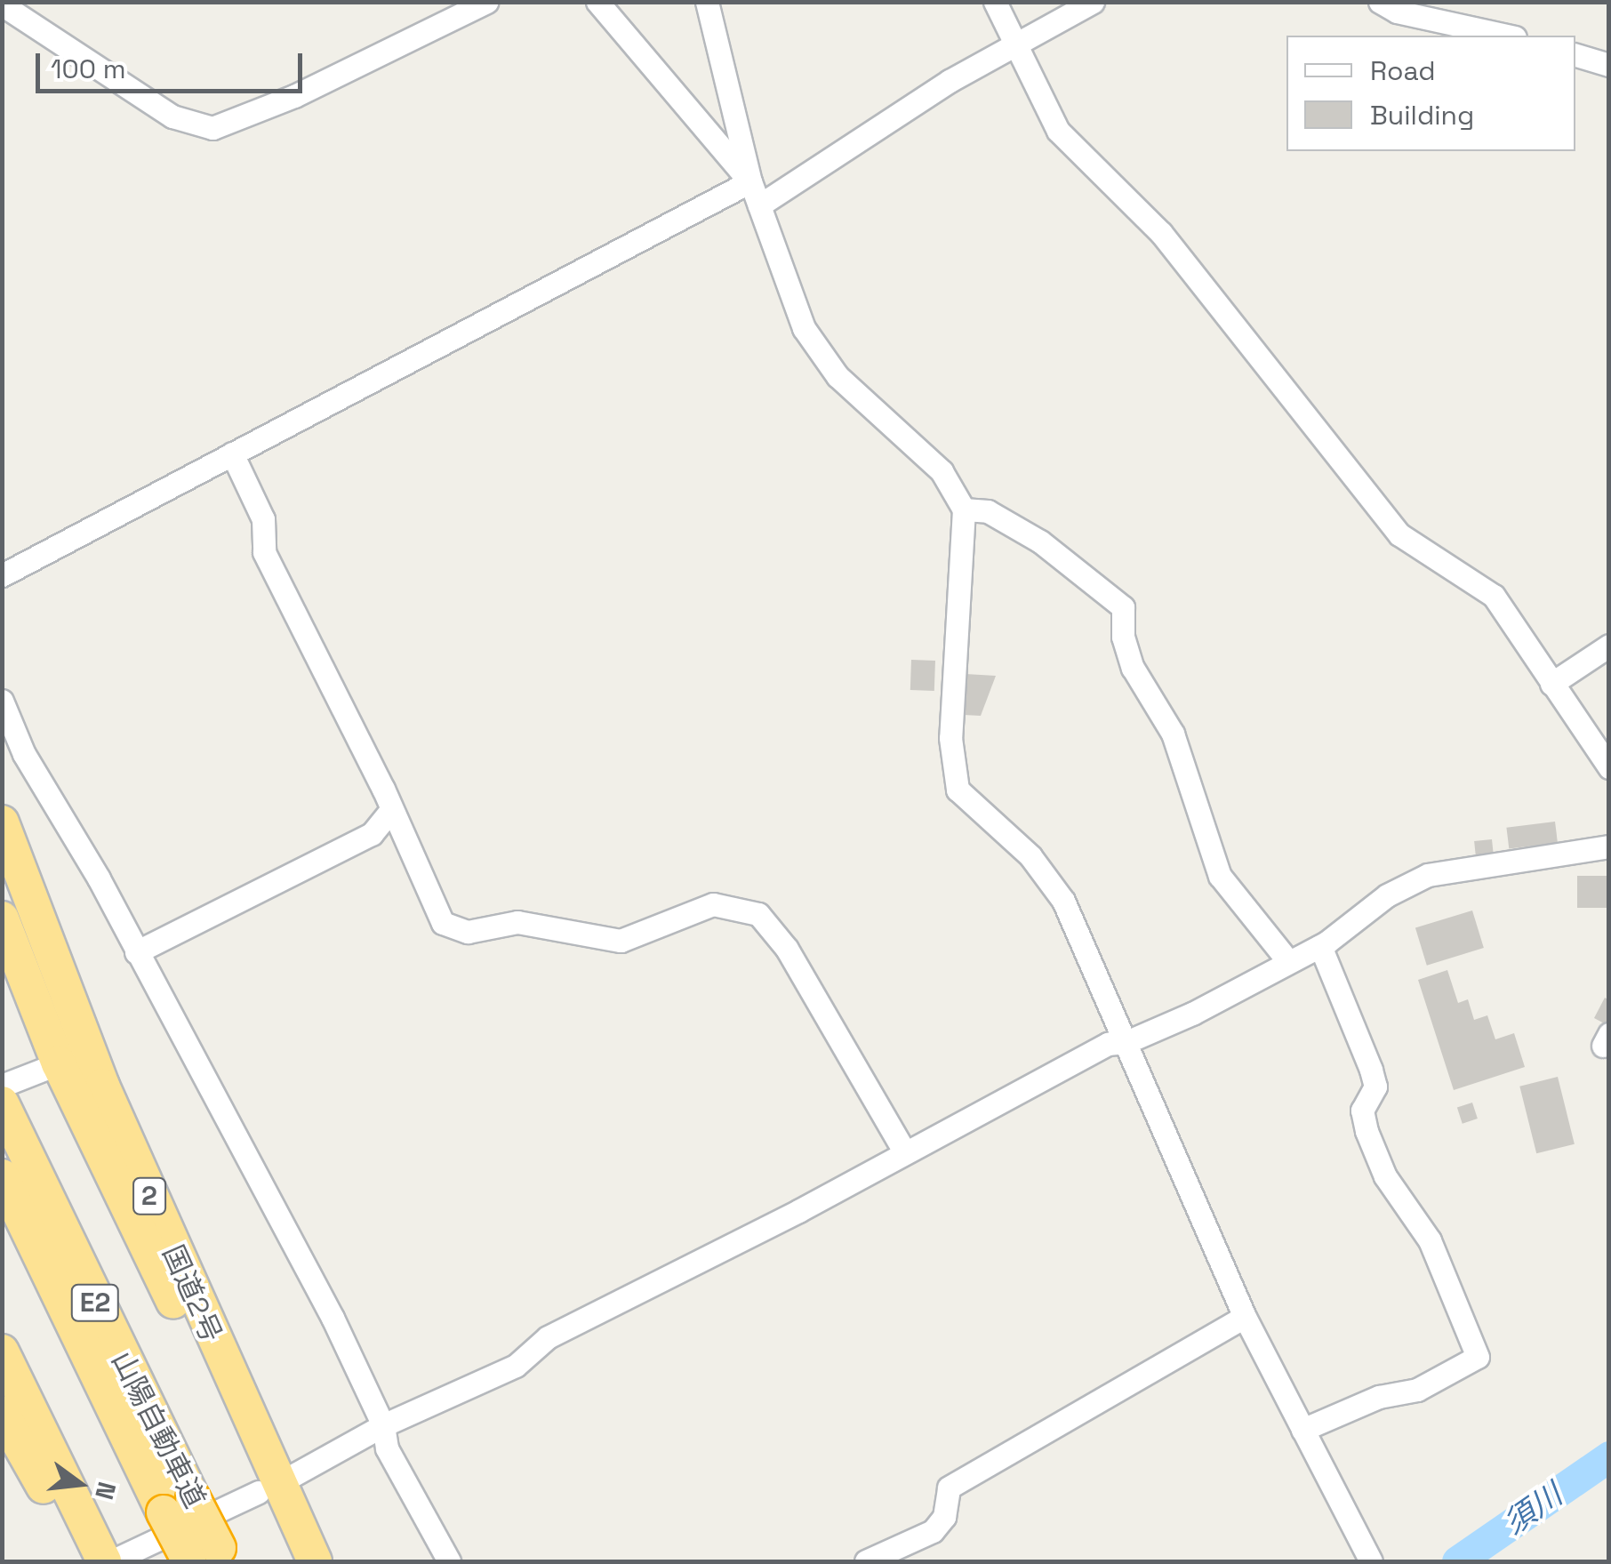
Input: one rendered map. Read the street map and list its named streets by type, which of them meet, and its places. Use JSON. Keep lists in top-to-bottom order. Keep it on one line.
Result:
{"streets":{"highway":["2","国道2号","E2","山陽自動車道"]},"water":["須川"],"legend":["Road","Building"],"scale_bar":"100 m","north":"right"}
